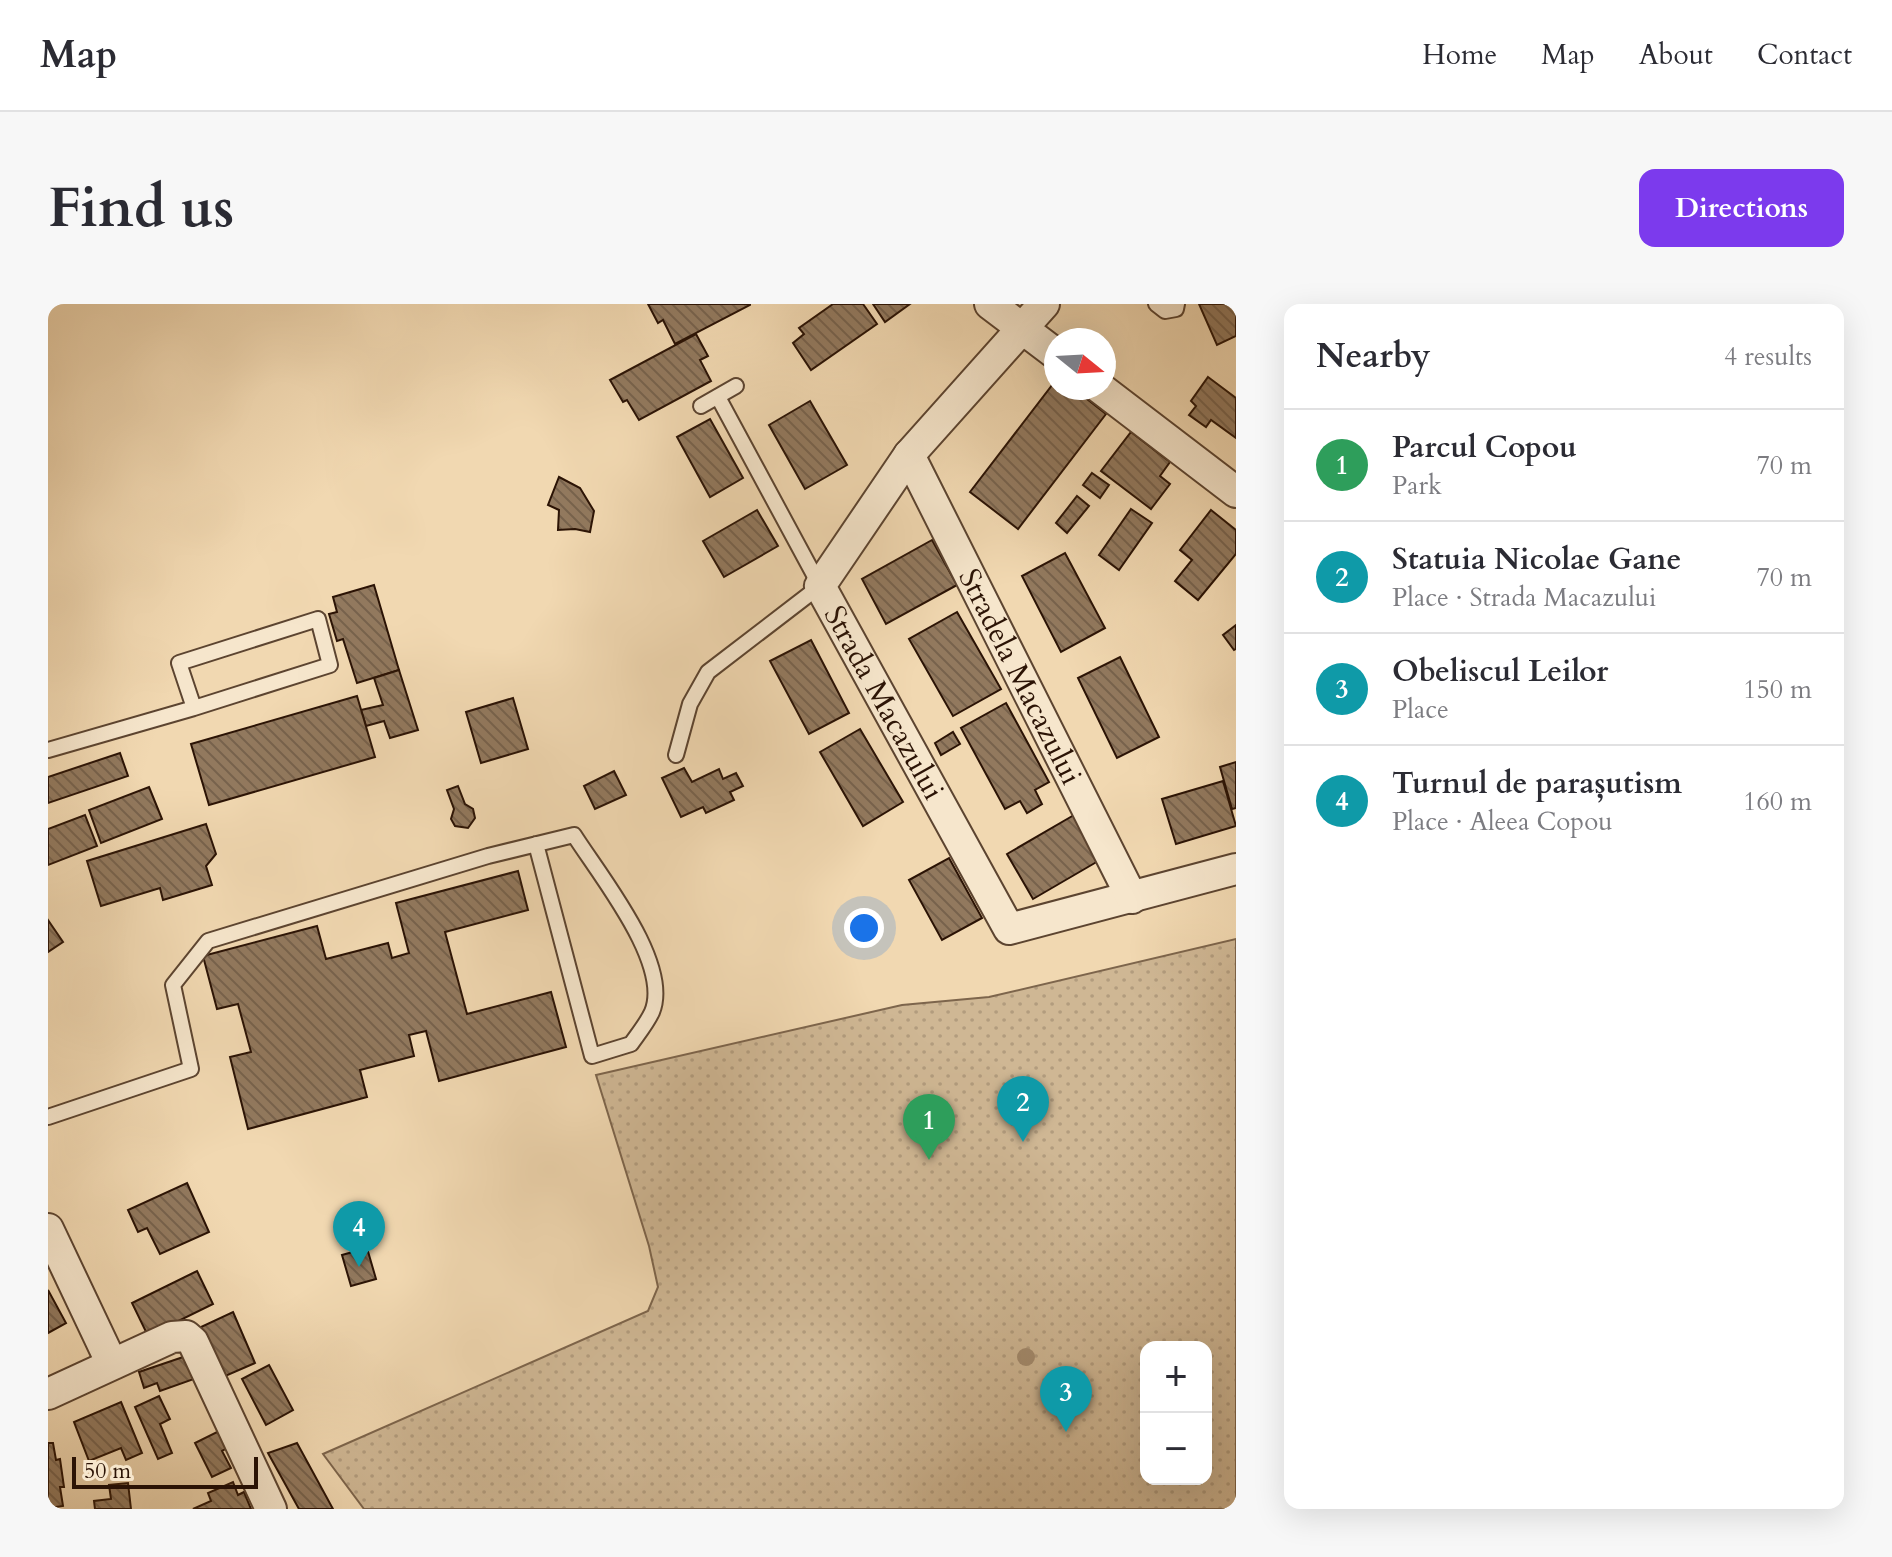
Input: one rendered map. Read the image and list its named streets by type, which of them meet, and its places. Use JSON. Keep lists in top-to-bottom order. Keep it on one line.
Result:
{"streets":{"street":["Stradela Macazului","Strada Macazului"]},"crossings":[["Stradela Macazului","Strada Macazului"]],"scale_bar":"50 m","north":"right","page":{"header":"Map","nav":["Home","Map","About","Contact"],"buttons":"Directions","title":"Find us","heading":["Nearby","4 results"],"list":[{"mark":"1","name":"Parcul Copou","note":"Park","value":"70 m"},{"mark":"2","name":"Statuia Nicolae Gane","note":"Place · Strada Macazului","value":"70 m"},{"mark":"3","name":"Obeliscul Leilor","note":"Place","value":"150 m"},{"mark":"4","name":"Turnul de parașutism","note":"Place · Aleea Copou","value":"160 m"}],"pins":["2","1","4","3"],"map_buttons":["+","−"],"scale":"50 m"}}
